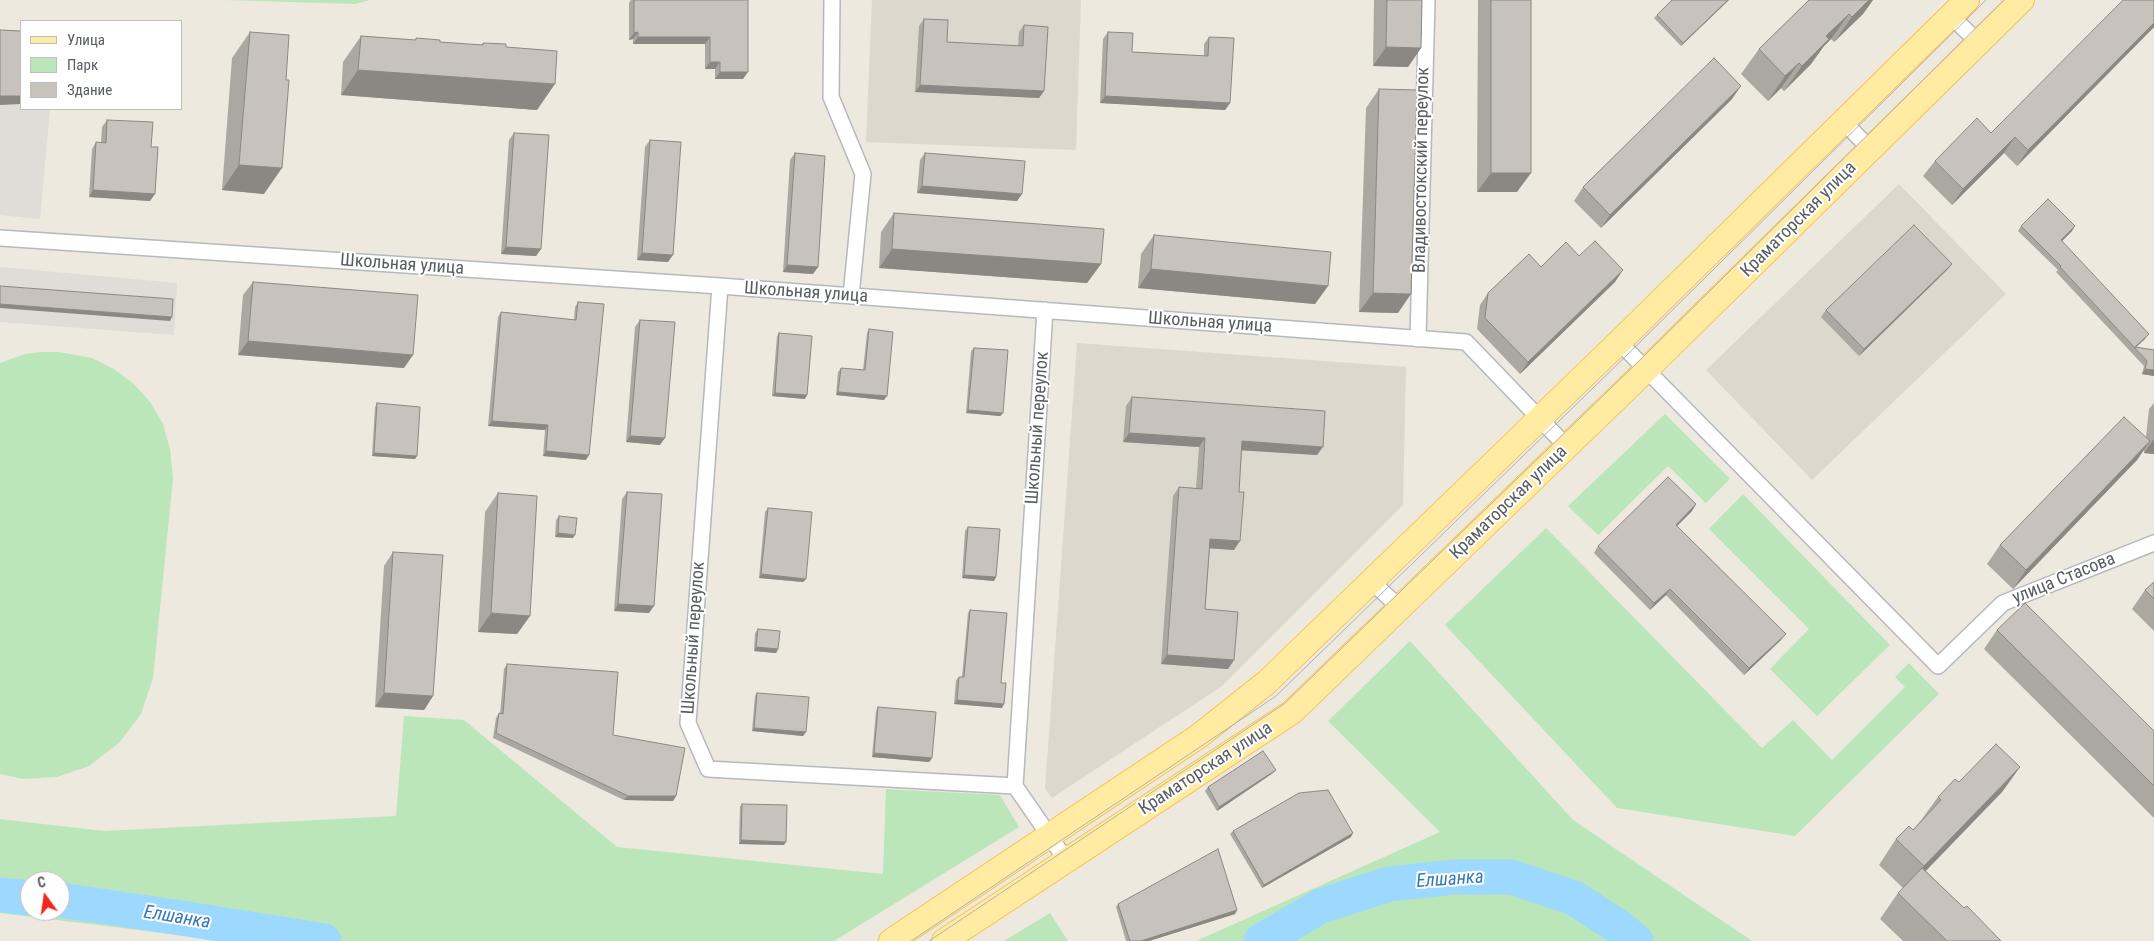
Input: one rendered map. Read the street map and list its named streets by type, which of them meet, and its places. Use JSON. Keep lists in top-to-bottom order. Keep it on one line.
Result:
{"streets":{"main road":["Краматорская улица"],"street":["Владивостокский переулок","Школьная улица","Школьный переулок","улица Стасова"]},"crossings":[["Владивостокский переулок","Школьная улица"],["Краматорская улица","Школьная улица"],["Краматорская улица","улица Стасова"],["Школьная улица","Школьный переулок"]],"water":["Елшанка"],"legend":["Улица","Парк","Здание"],"north":"top"}
